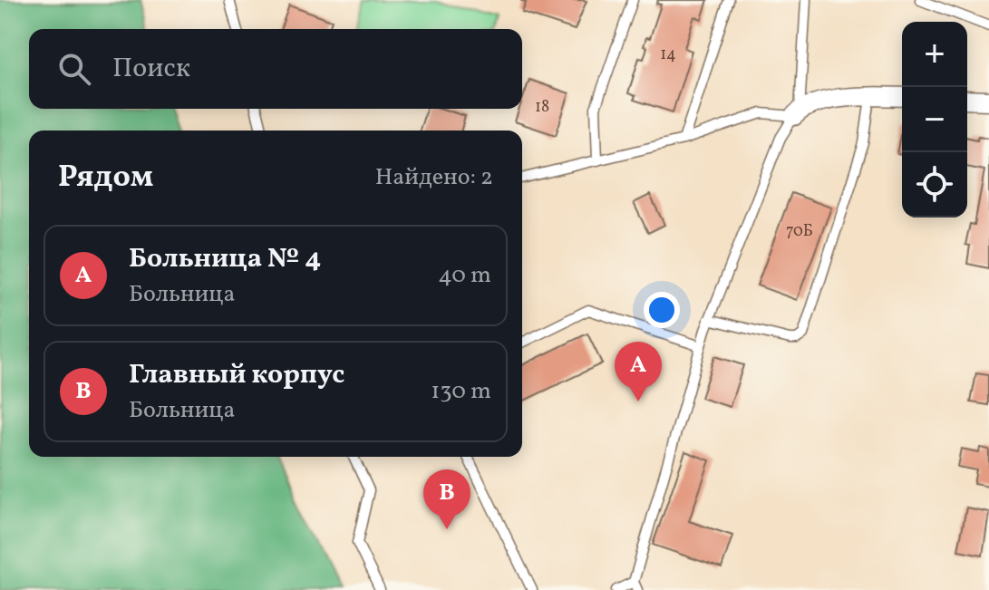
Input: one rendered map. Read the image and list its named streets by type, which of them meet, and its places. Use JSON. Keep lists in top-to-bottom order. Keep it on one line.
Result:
{"house_numbers":["14","18","70Б"],"page":{"map_buttons":["+","−"],"search":"Поиск","heading":["Рядом","Найдено: 2"],"list":[{"mark":"A","name":"Больница № 4","note":"Больница","value":"40 m"},{"mark":"B","name":"Главный корпус","note":"Больница","value":"130 m"}],"pins":["A","B"]}}
